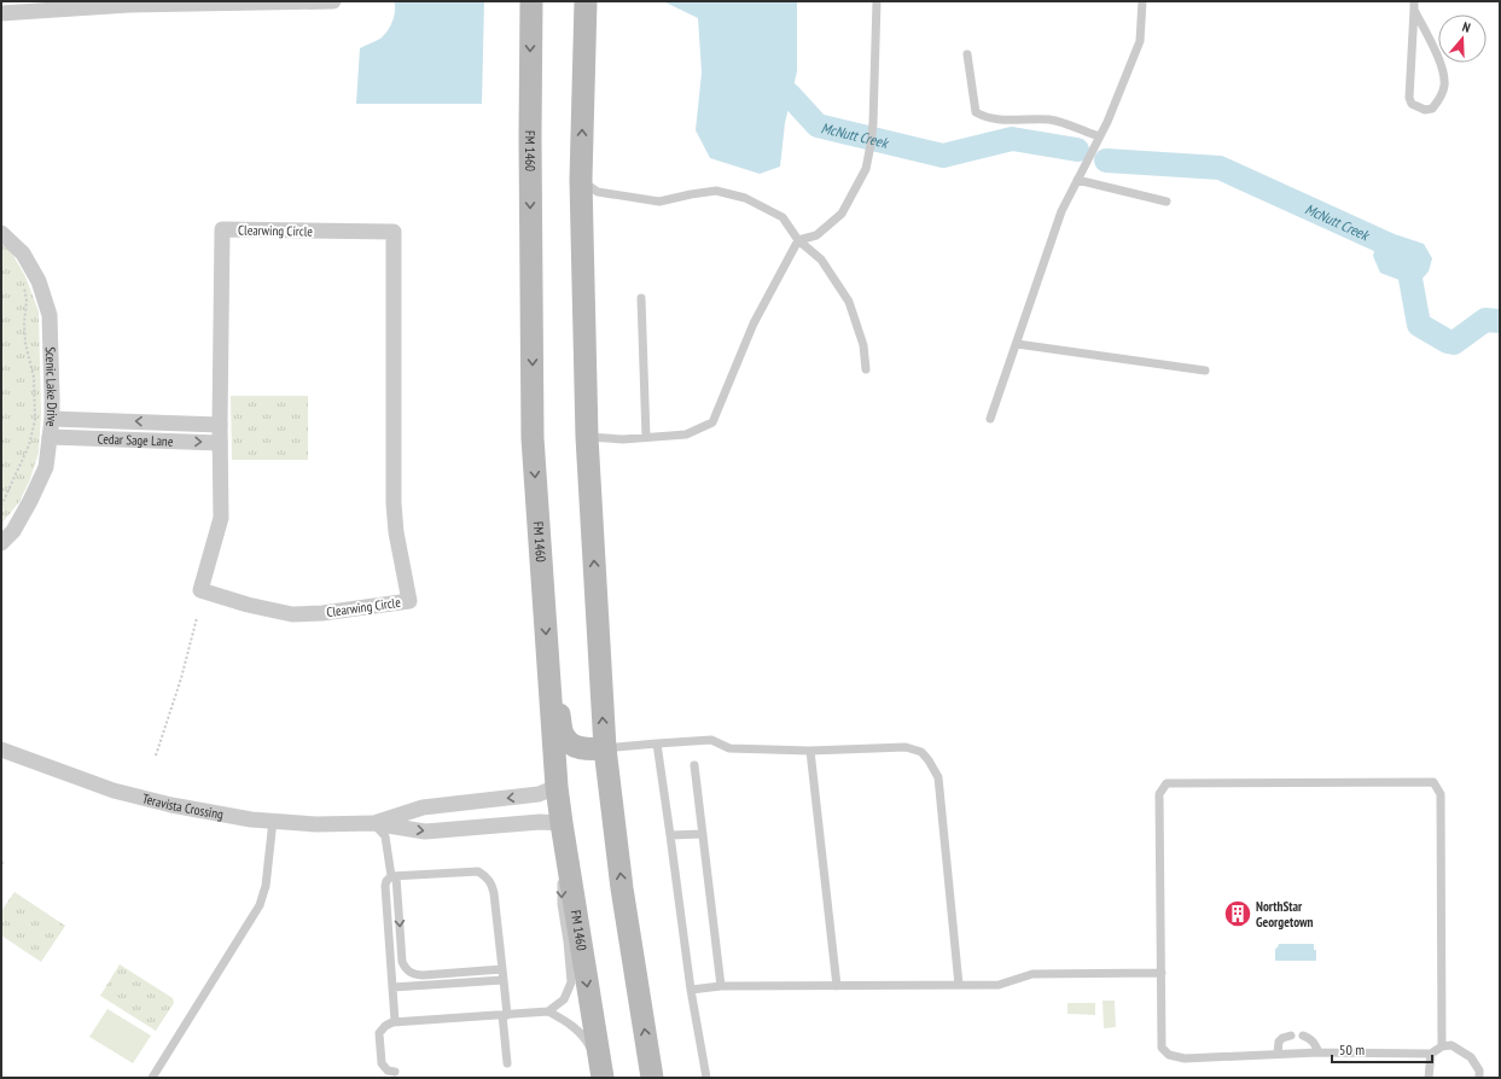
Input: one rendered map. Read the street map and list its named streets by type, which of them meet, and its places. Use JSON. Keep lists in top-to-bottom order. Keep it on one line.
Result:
{"streets":{"main road":["FM 1460"],"street":["Clearwing Circle","Scenic Lake Drive","Cedar Sage Lane","Teravista Crossing"]},"crossings":[["FM 1460","Teravista Crossing"],["Clearwing Circle","Cedar Sage Lane"],["Scenic Lake Drive","Cedar Sage Lane"]],"water":["McNutt Creek"],"places":{"building":["NorthStar Georgetown"]},"scale_bar":"50 m","north":"top"}
